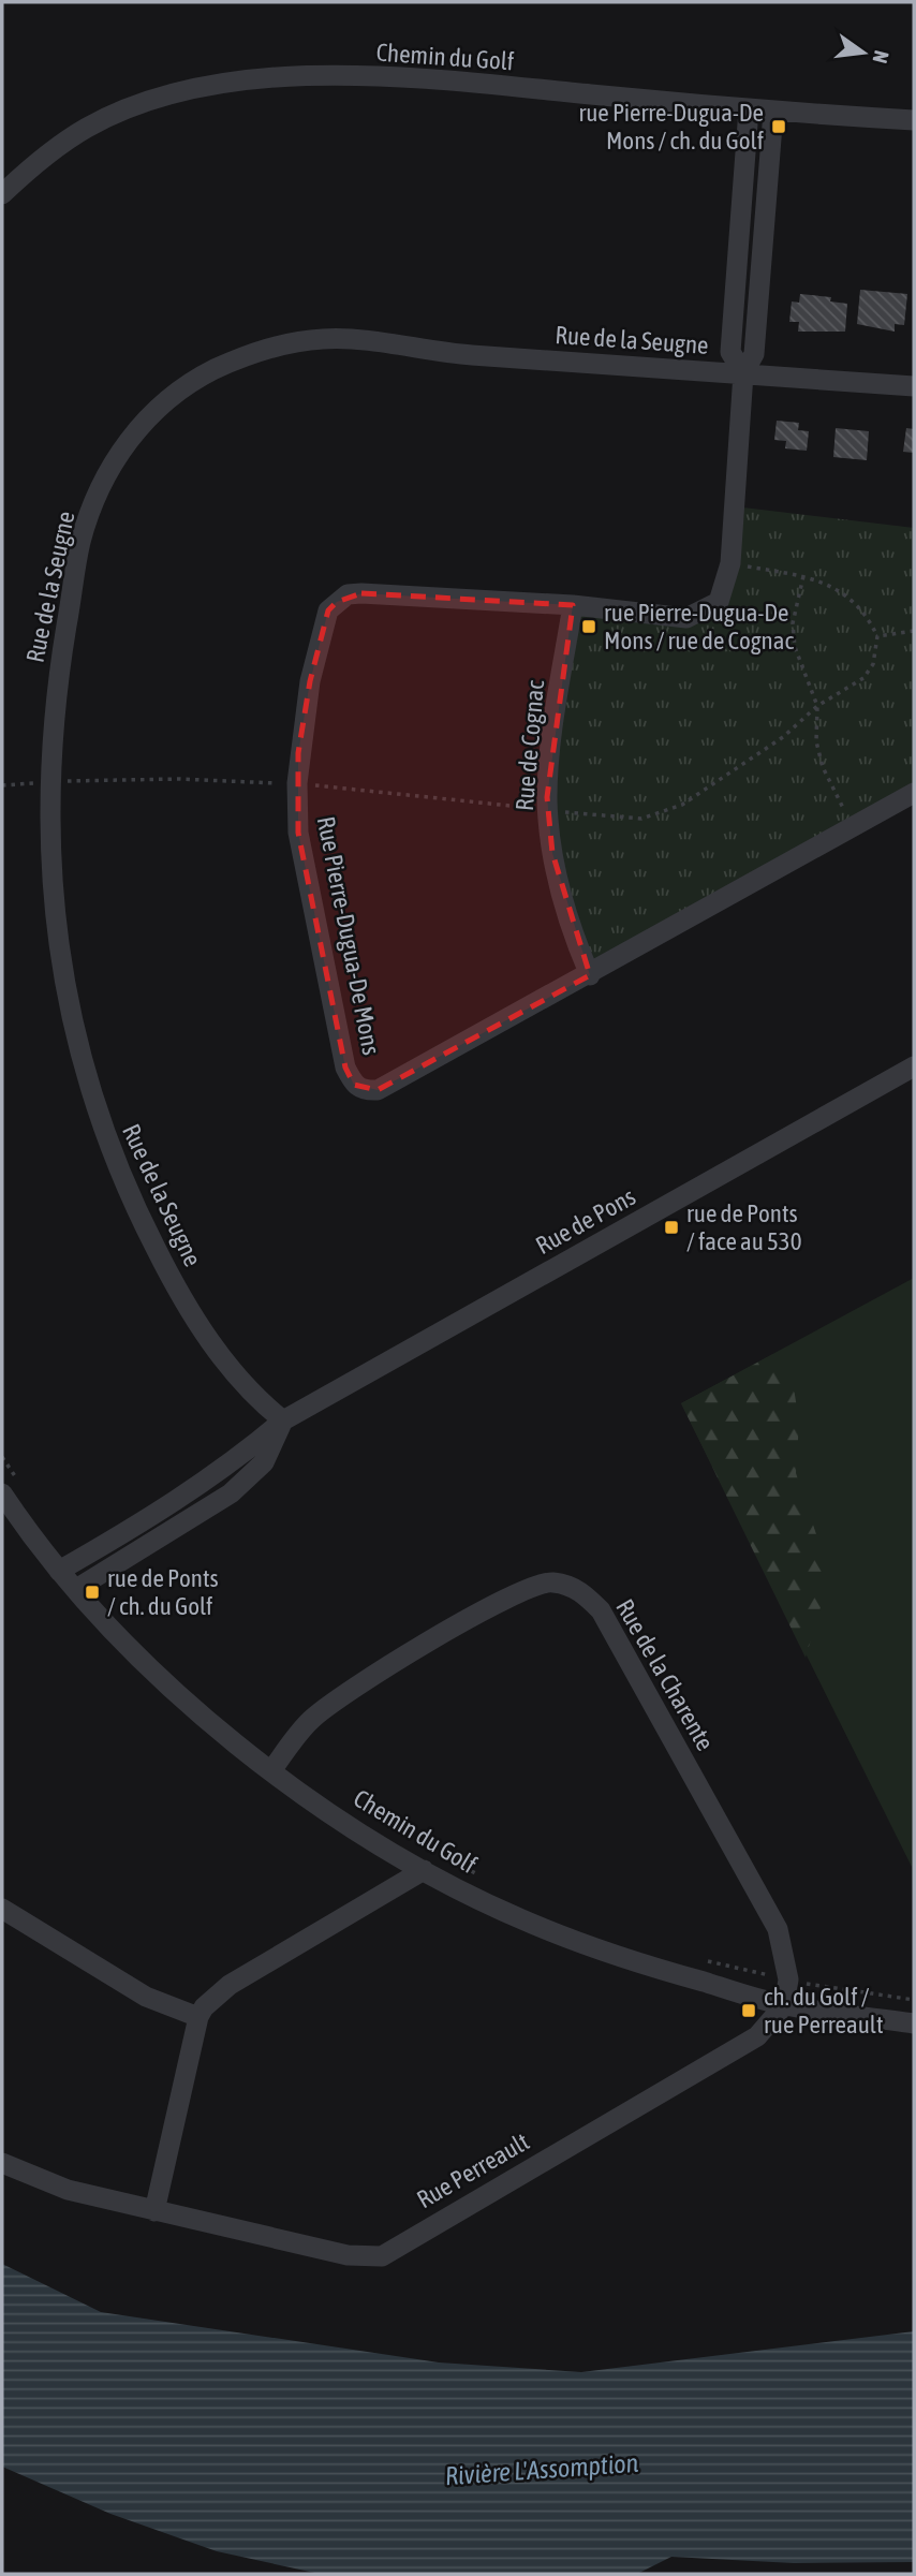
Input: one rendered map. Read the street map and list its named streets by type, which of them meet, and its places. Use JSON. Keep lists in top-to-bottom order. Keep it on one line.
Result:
{"streets":{"street":["Chemin du Golf","Rue de la Seugne","Rue de Cognac","Rue Pierre-Dugua-De Mons","Rue de Pons","Rue de la Charente","Rue Perreault"]},"crossings":[["Chemin du Golf","Rue Pierre-Dugua-De Mons"],["Chemin du Golf","Rue de Pons"],["Chemin du Golf","Rue de la Charente"],["Chemin du Golf","Rue Perreault"],["Rue de la Seugne","Rue Pierre-Dugua-De Mons"],["Rue de la Seugne","Rue de Pons"],["Rue de Cognac","Rue Pierre-Dugua-De Mons"],["Rue de la Charente","Rue Perreault"]],"water":["Rivière L'Assomption"],"places":{"transit":["rue Pierre-Dugua-De Mons / ch. du Golf","rue Pierre-Dugua-De Mons / rue de Cognac","rue de Ponts / face au 530","rue de Ponts / ch. du Golf","ch. du Golf / rue Perreault"]},"north":"right"}
